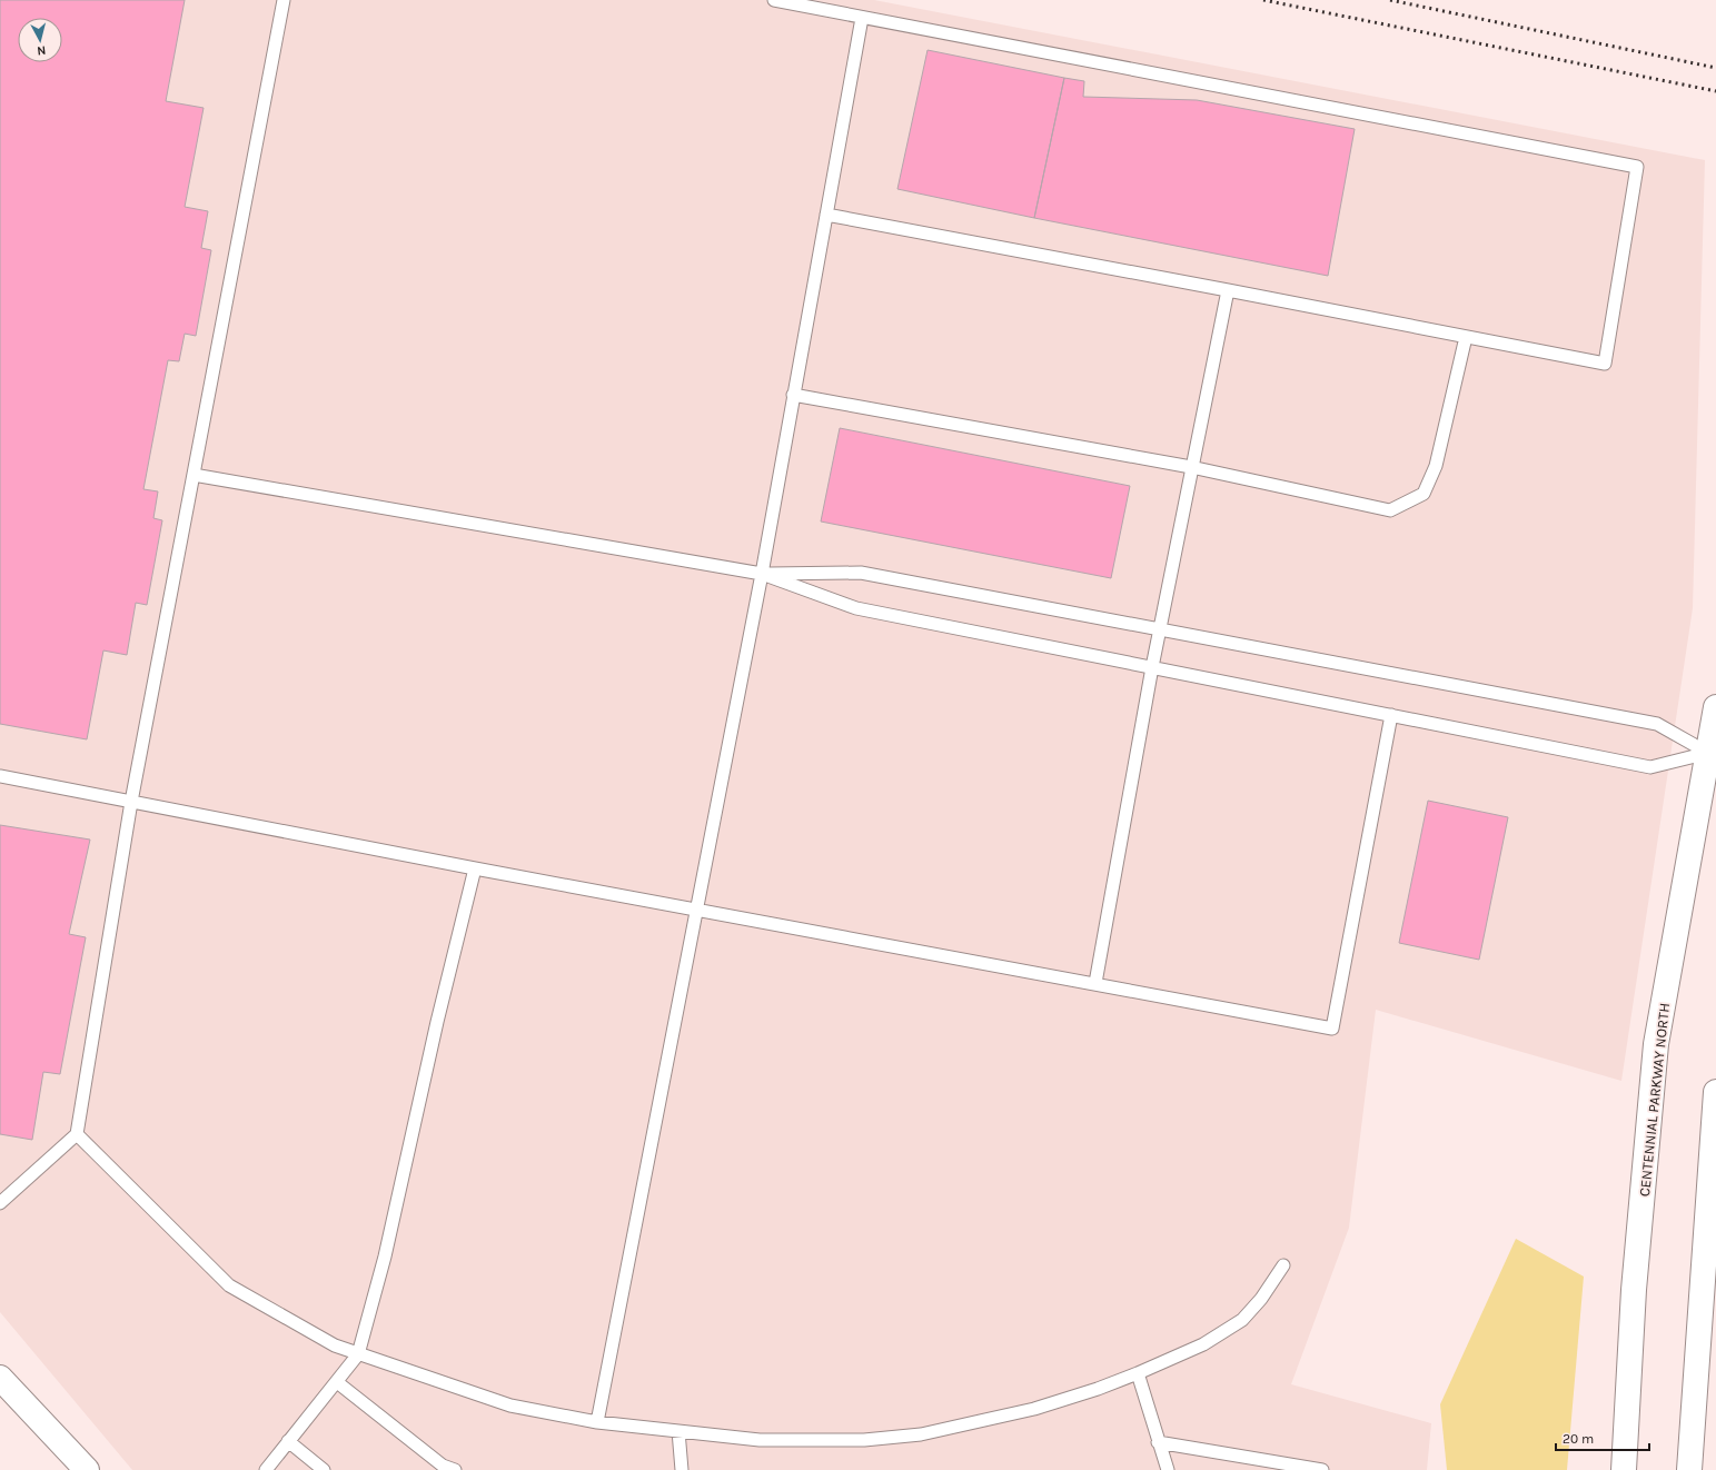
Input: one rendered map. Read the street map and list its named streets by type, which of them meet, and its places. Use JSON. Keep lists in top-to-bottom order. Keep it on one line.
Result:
{"streets":{"main road":["CENTENNIAL PARKWAY NORTH"]},"scale_bar":"20 m","north":"bottom"}
